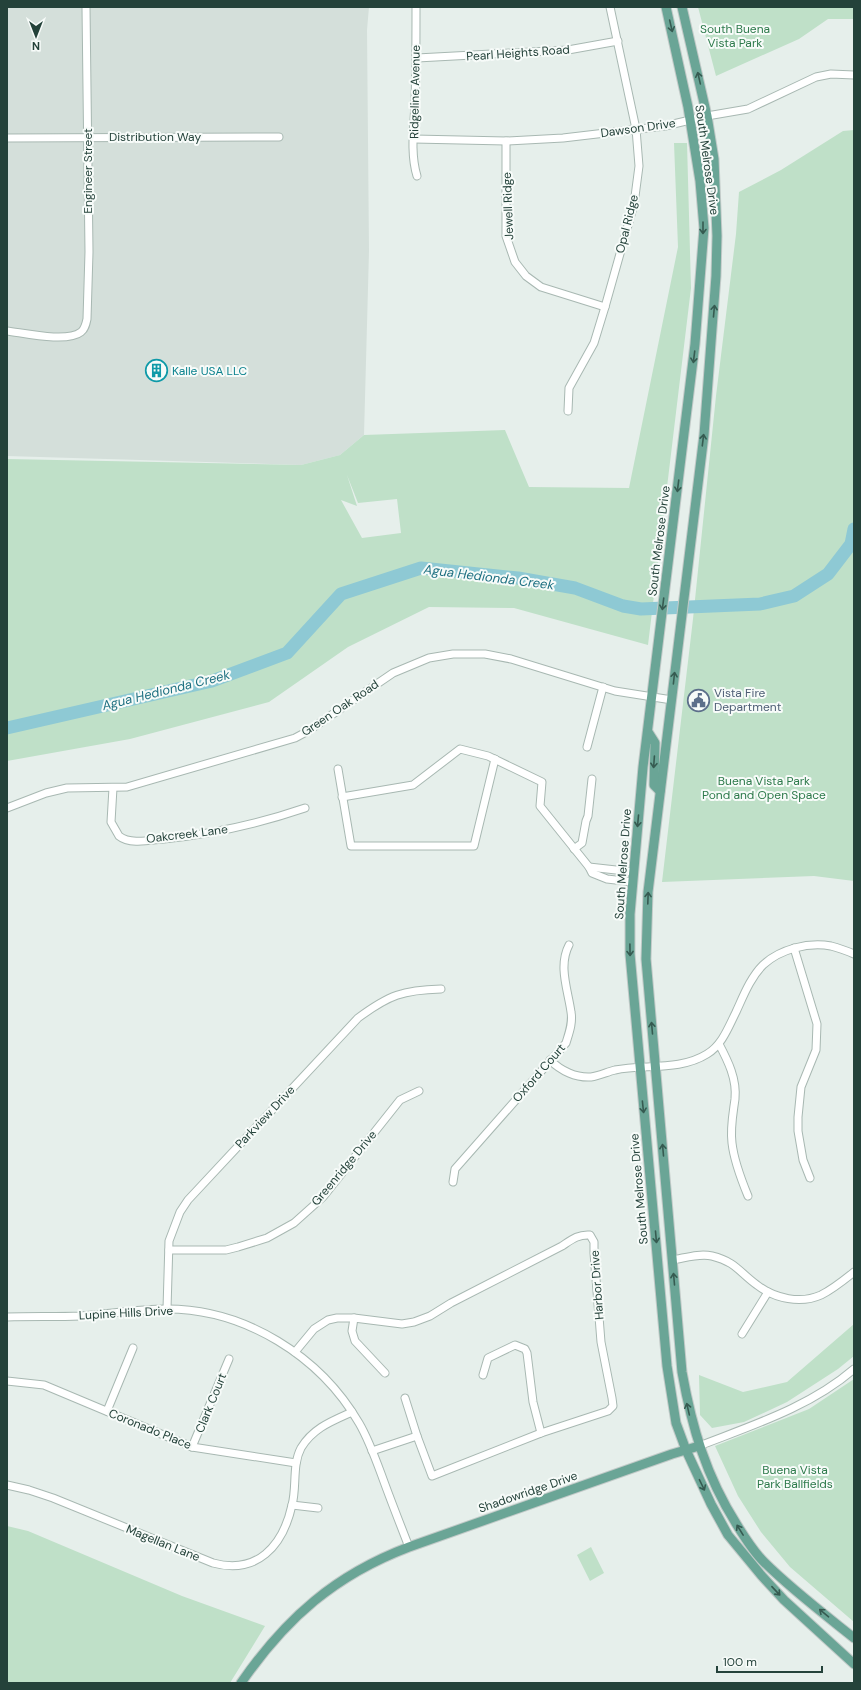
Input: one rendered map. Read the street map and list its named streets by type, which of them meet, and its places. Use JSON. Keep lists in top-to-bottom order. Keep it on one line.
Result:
{"streets":{"main road":["South Melrose Drive","Shadowridge Drive"],"street":["Pearl Heights Road","Ridgeline Avenue","Dawson Drive","Distribution Way","Engineer Street","Jewell Ridge","Opal Ridge","Green Oak Road","Oakcreek Lane","Oxford Court","Parkview Drive","Greenridge Drive","Harbor Drive","Lupine Hills Drive","Clark Court","Coronado Place","Magellan Lane"]},"crossings":[["Pearl Heights Road","Ridgeline Avenue"],["Pearl Heights Road","Opal Ridge"],["Ridgeline Avenue","Dawson Drive"],["Dawson Drive","South Melrose Drive"],["Dawson Drive","Jewell Ridge"],["Dawson Drive","Opal Ridge"],["Distribution Way","Engineer Street"],["South Melrose Drive","Green Oak Road"],["South Melrose Drive","Shadowridge Drive"],["Jewell Ridge","Opal Ridge"],["Green Oak Road","Oakcreek Lane"],["Parkview Drive","Greenridge Drive"],["Parkview Drive","Lupine Hills Drive"],["Harbor Drive","Lupine Hills Drive"],["Lupine Hills Drive","Shadowridge Drive"],["Lupine Hills Drive","Magellan Lane"],["Clark Court","Coronado Place"],["Coronado Place","Magellan Lane"]],"water":["Agua Hedionda Creek"],"parks":["South Buena Vista Park","Buena Vista Park Pond and Open Space","Buena Vista Park Ballfields"],"places":{"building":["Kalle USA LLC"],"public building":["Vista Fire Department"]},"scale_bar":"100 m","north":"bottom"}
